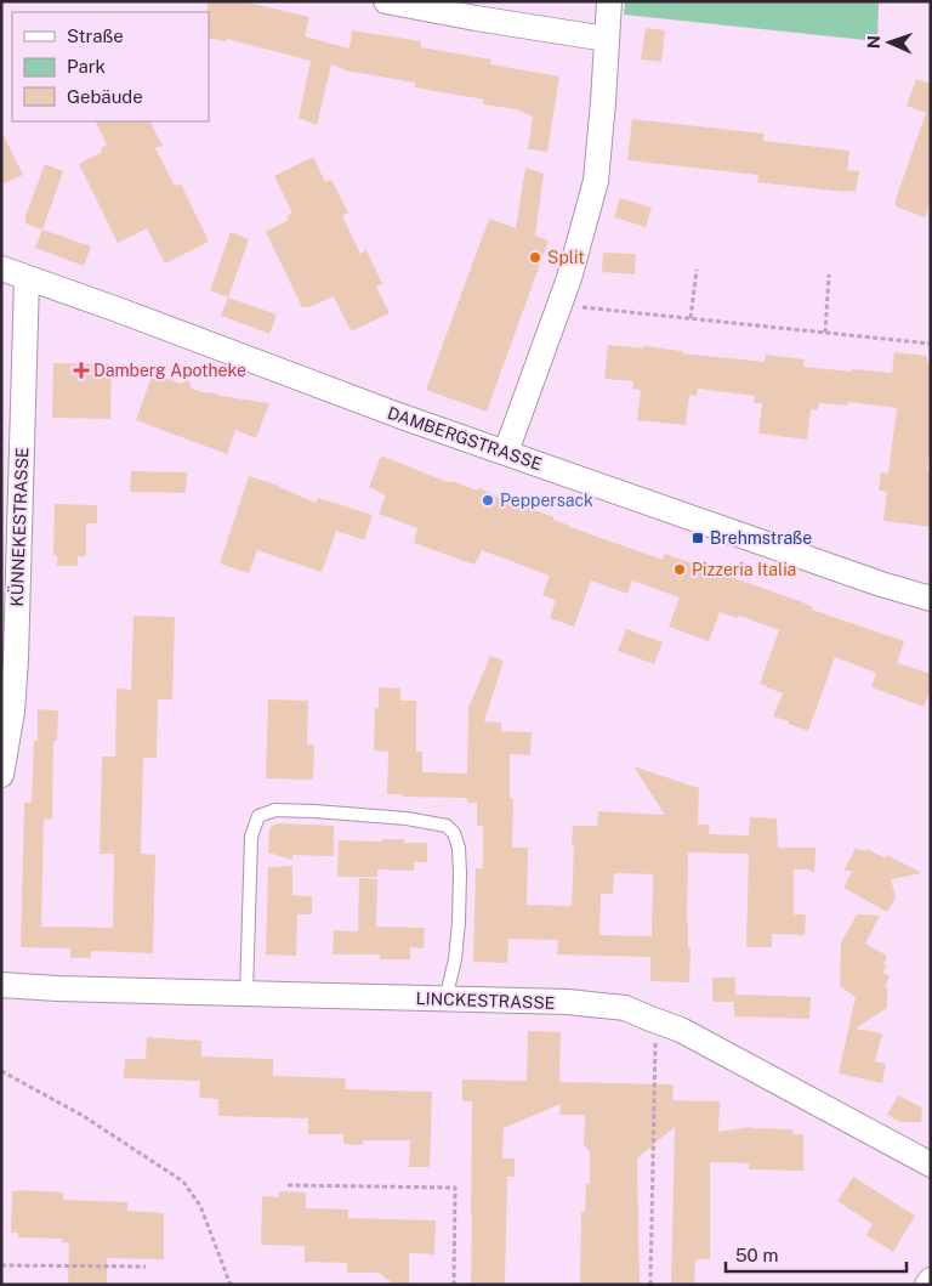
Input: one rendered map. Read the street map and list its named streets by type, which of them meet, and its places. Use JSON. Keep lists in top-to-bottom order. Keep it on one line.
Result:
{"streets":{"street":["DAMBERGSTRASSE","KÜNNEKESTRASSE","LINCKESTRASSE"]},"crossings":[["DAMBERGSTRASSE","KÜNNEKESTRASSE"]],"places":{"other":["Split","Peppersack","Pizzeria Italia"],"health":["Damberg Apotheke"],"transit":["Brehmstraße"]},"legend":["Straße","Park","Gebäude"],"scale_bar":"50 m","north":"left"}
